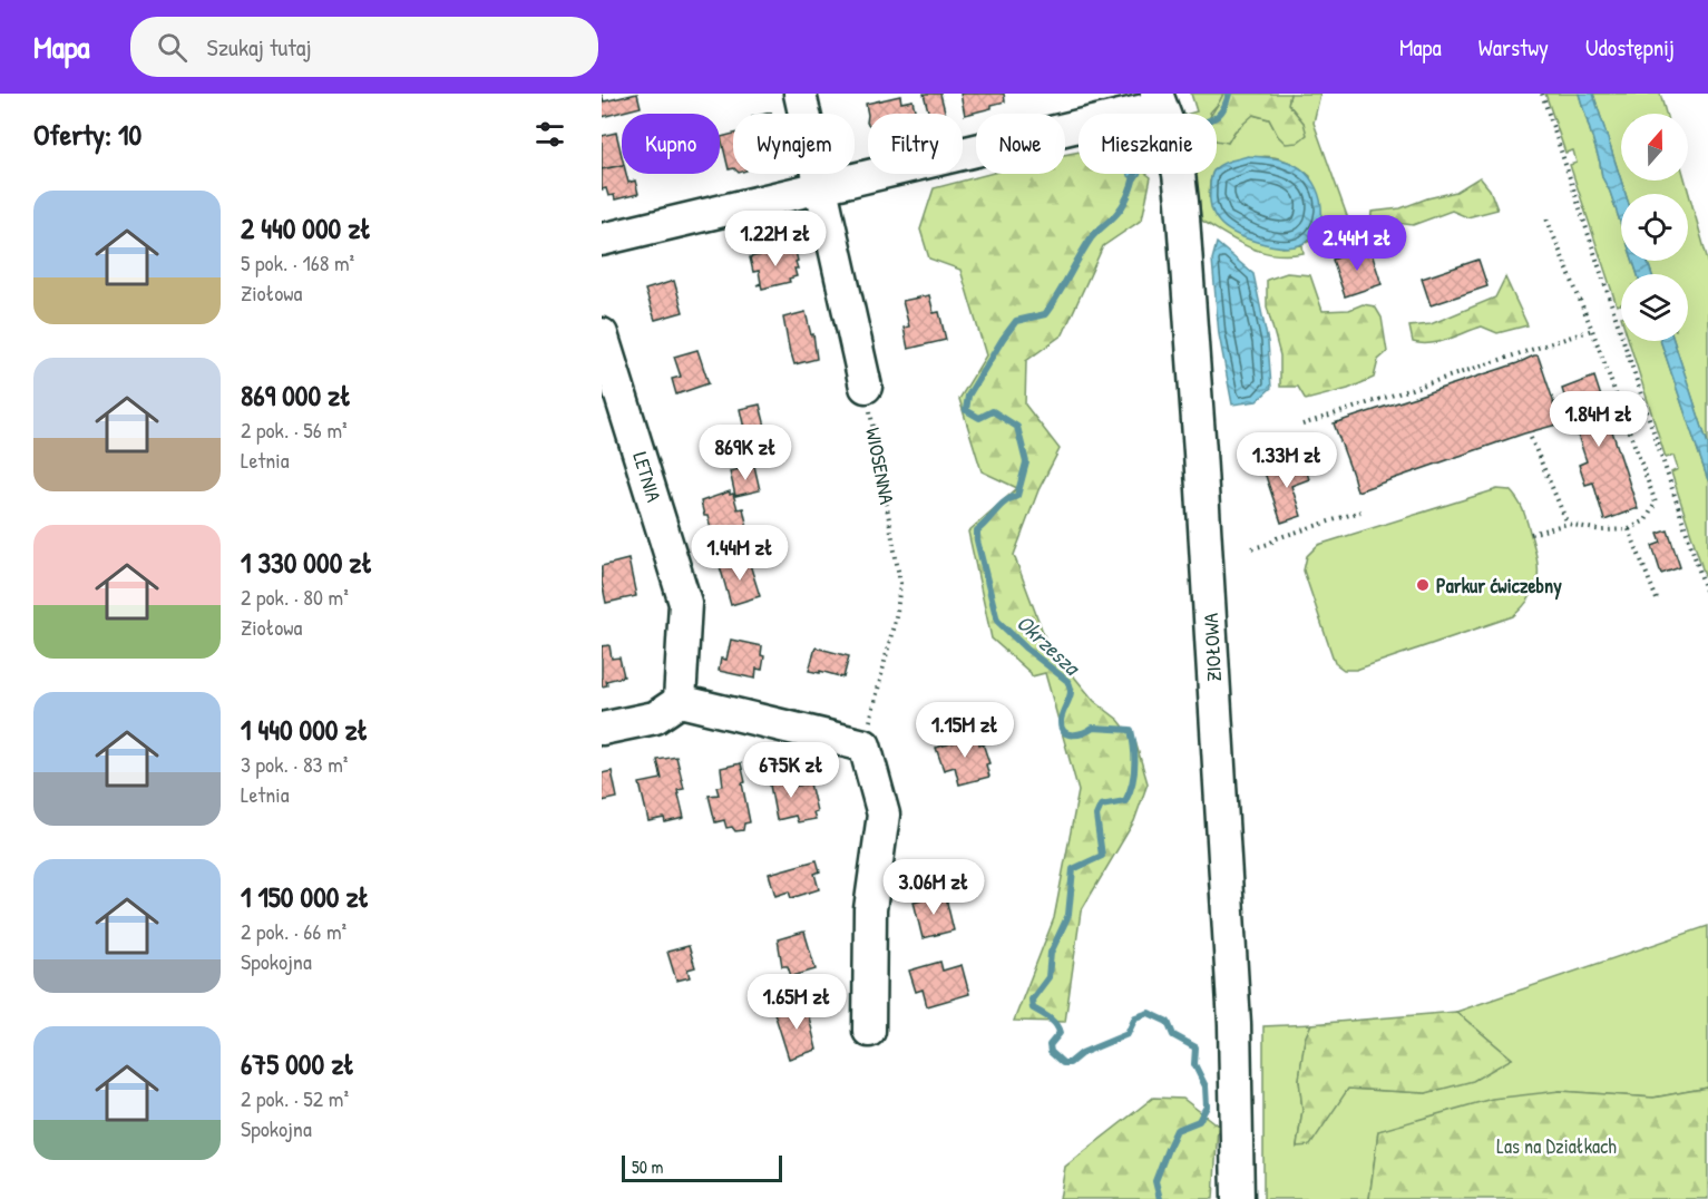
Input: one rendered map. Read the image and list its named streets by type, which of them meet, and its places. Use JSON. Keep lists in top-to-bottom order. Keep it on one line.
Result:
{"streets":{"street":["LETNIA","ZIOŁOWA"],"path":["WIOSENNA"]},"water":["Okrzesza"],"parks":["Las na Działkach"],"places":["Parkur ćwiczebny"],"scale_bar":"50 m","north":"top","page":{"header":"Mapa","search":"Szukaj tutaj","nav":["Mapa","Warstwy","Udostępnij"],"heading":"Oferty: 10","chip":["Kupno","Wynajem","Filtry","Nowe","Mieszkanie"],"list":[{"name":"2 440 000 zł","note":"5 pok. · 168 m² · Ziołowa"},{"name":"869 000 zł","note":"2 pok. · 56 m² · Letnia"},{"name":"1 330 000 zł","note":"2 pok. · 80 m² · Ziołowa"},{"name":"1 440 000 zł","note":"3 pok. · 83 m² · Letnia"},{"name":"1 150 000 zł","note":"2 pok. · 66 m² · Spokojna"},{"name":"675 000 zł","note":"2 pok. · 52 m² · Spokojna"}],"price":["1.22M zł","2.44M zł","1.84M zł","869K zł","1.33M zł","1.44M zł","1.15M zł","675K zł","3.06M zł","1.65M zł"],"scale":"50 m"}}
